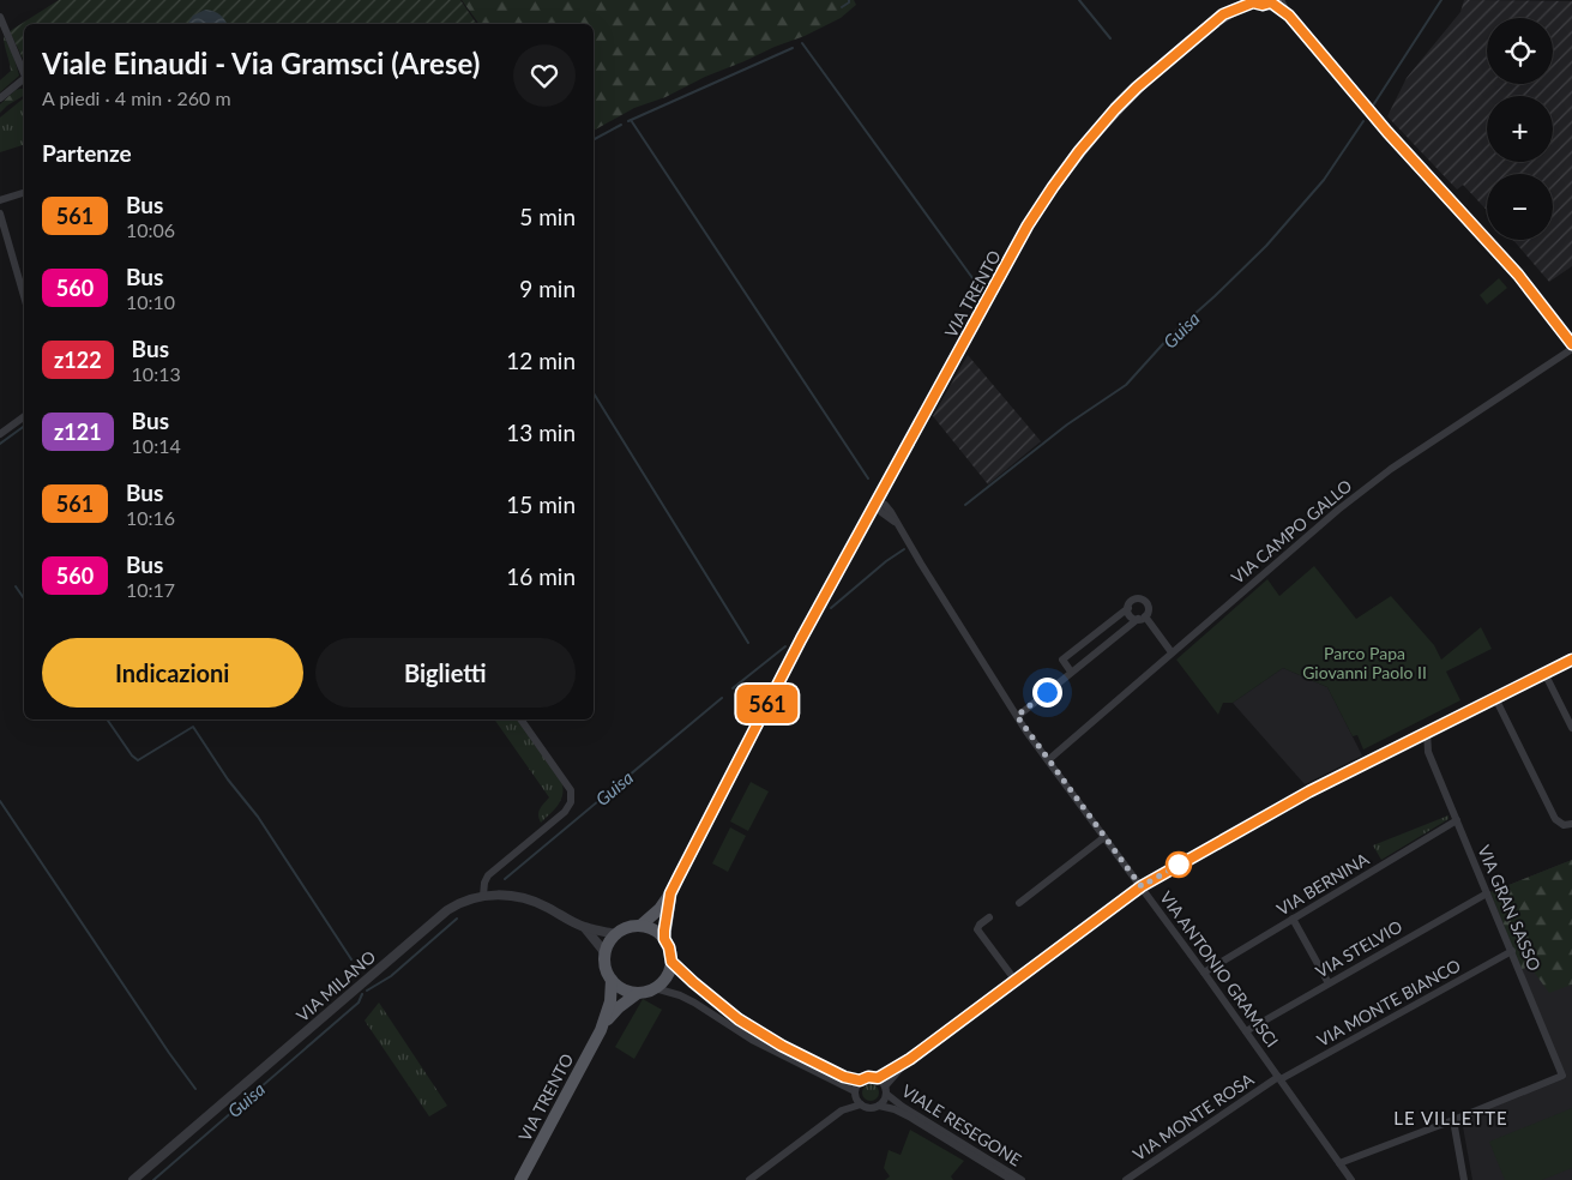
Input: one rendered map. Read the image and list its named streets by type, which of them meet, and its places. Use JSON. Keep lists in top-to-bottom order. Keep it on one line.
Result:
{"streets":{"main road":["VIA TRENTO"],"street":["VIA CAMPO GALLO","VIA BERNINA","VIA GRAN SASSO","VIA STELVIO","VIA ANTONIO GRAMSCI","VIA MILANO","VIA MONTE BIANCO","VIA MONTE ROSA","VIALE RESEGONE"]},"crossings":[["VIA TRENTO","VIA ANTONIO GRAMSCI"],["VIA CAMPO GALLO","VIA ANTONIO GRAMSCI"],["VIA BERNINA","VIA GRAN SASSO"],["VIA BERNINA","VIA ANTONIO GRAMSCI"],["VIA GRAN SASSO","VIA STELVIO"],["VIA GRAN SASSO","VIA MONTE BIANCO"],["VIA STELVIO","VIA ANTONIO GRAMSCI"],["VIA ANTONIO GRAMSCI","VIA MONTE BIANCO"],["VIA ANTONIO GRAMSCI","VIA MONTE ROSA"],["VIA MONTE BIANCO","VIA MONTE ROSA"]],"districts":["LE VILLETTE"],"water":["Guisa"],"parks":["Parco Papa Giovanni Paolo II"],"lines":["bus line 561"],"page":{"on_map":"561","map_buttons":["+","−"],"heading":[["Viale Einaudi - Via Gramsci (Arese)","A piedi · 4 min · 260 m"],"Partenze"],"list":[{"mark":"561","name":"Bus","note":"10:06","value":"5 min"},{"mark":"560","name":"Bus","note":"10:10","value":"9 min"},{"mark":"z122","name":"Bus","note":"10:13","value":"12 min"},{"mark":"z121","name":"Bus","note":"10:14","value":"13 min"},{"mark":"561","name":"Bus","note":"10:16","value":"15 min"},{"mark":"560","name":"Bus","note":"10:17","value":"16 min"}],"buttons":["Indicazioni","Biglietti"]}}
